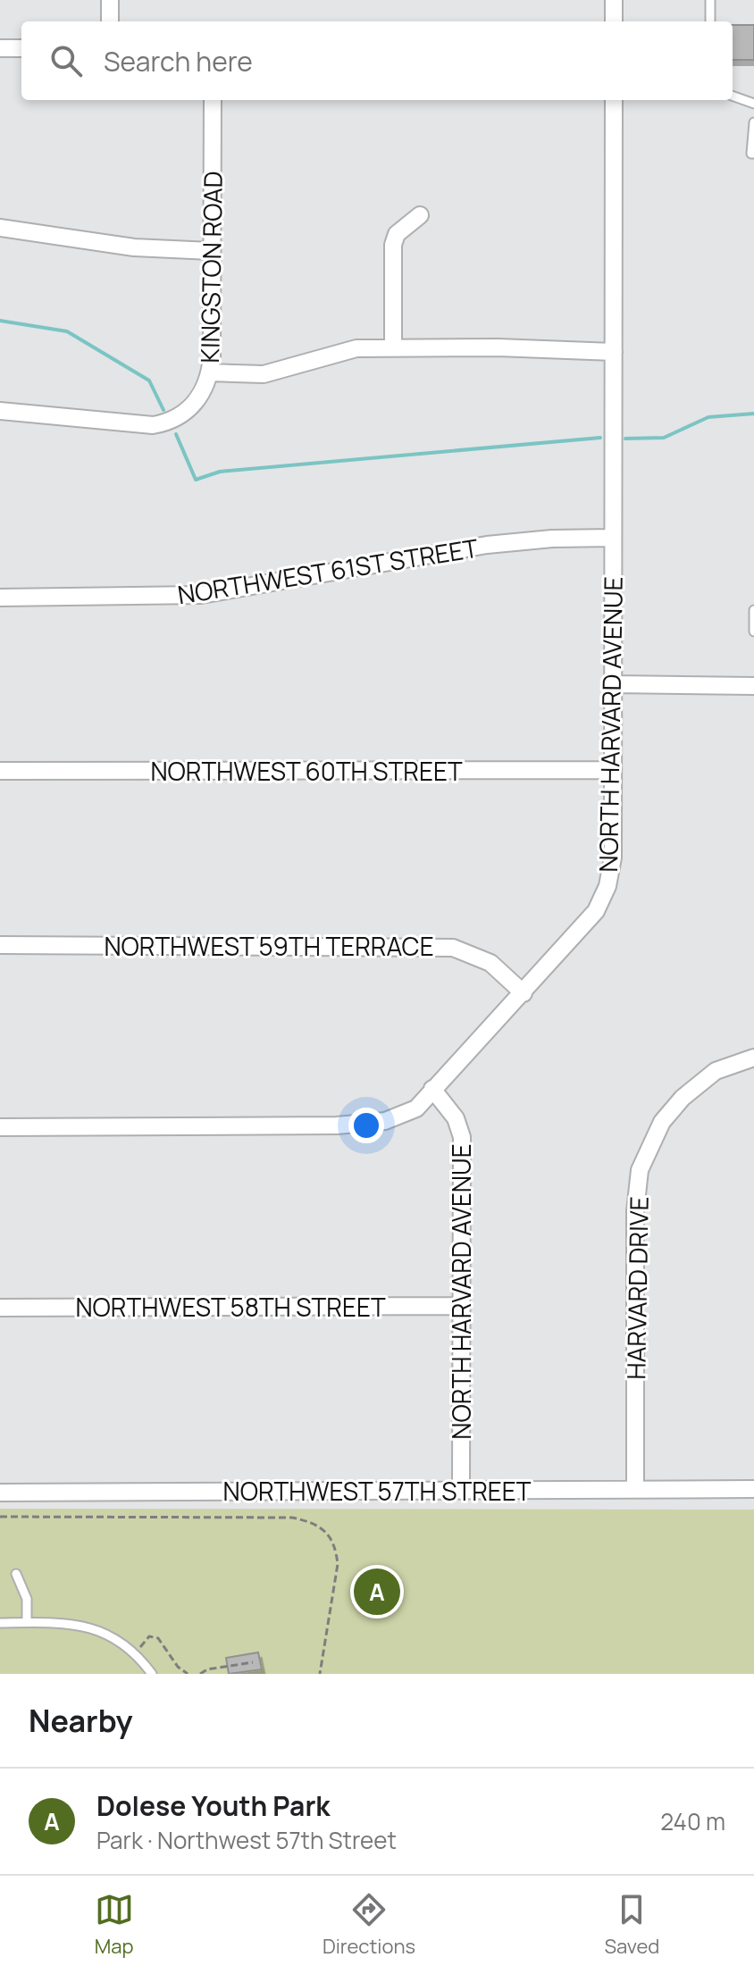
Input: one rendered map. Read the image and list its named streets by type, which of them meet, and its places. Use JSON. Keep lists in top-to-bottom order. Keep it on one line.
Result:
{"streets":{"street":["KINGSTON ROAD","NORTHWEST 61ST STREET","NORTH HARVARD AVENUE","NORTHWEST 60TH STREET","NORTHWEST 59TH TERRACE","HARVARD DRIVE","NORTHWEST 58TH STREET","NORTHWEST 57TH STREET"]},"crossings":[["NORTHWEST 61ST STREET","NORTH HARVARD AVENUE"],["NORTH HARVARD AVENUE","NORTHWEST 60TH STREET"],["NORTH HARVARD AVENUE","NORTHWEST 59TH TERRACE"],["NORTH HARVARD AVENUE","NORTHWEST 58TH STREET"],["NORTH HARVARD AVENUE","NORTHWEST 57TH STREET"],["HARVARD DRIVE","NORTHWEST 57TH STREET"]],"page":{"search":"Search here","pins":"A","heading":"Nearby","list":[{"mark":"A","name":"Dolese Youth Park","note":"Park · Northwest 57th Street","value":"240 m"}],"nav":["Map","Directions","Saved"]}}
